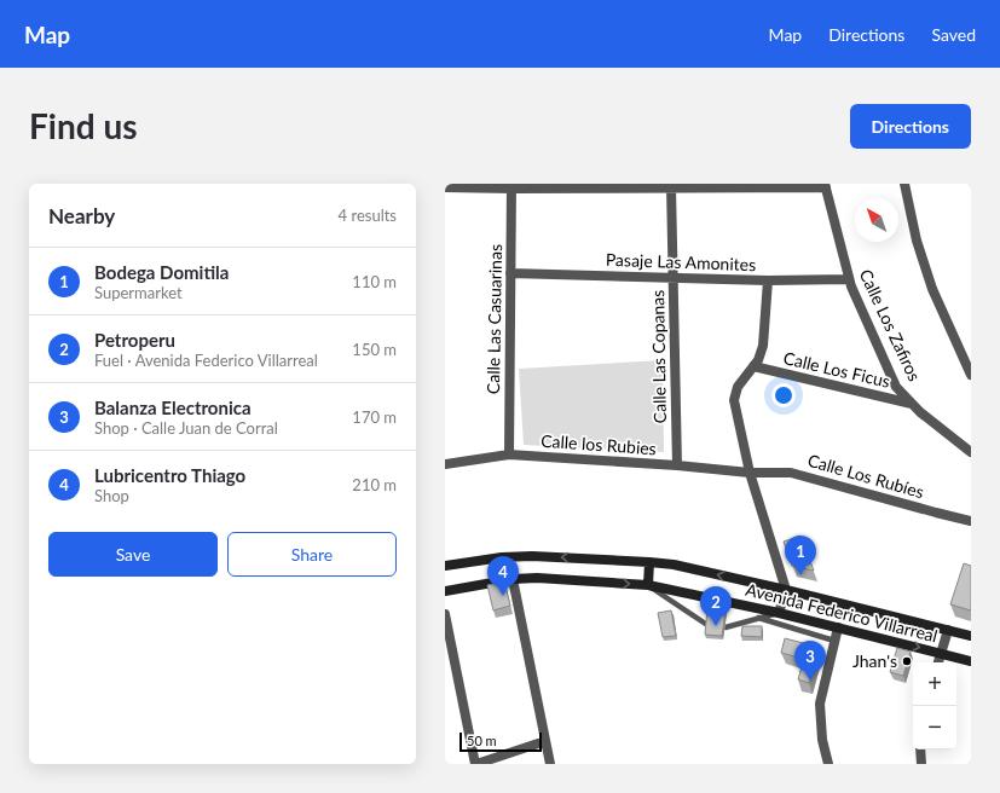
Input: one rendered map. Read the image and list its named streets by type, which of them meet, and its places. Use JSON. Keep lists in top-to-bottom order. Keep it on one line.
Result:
{"streets":{"main road":["Avenida Federico Villarreal"],"street":["Pasaje Las Amonites","Calle Las Casuarinas","Calle Los Zafiros","Calle Las Copanas","Calle Los Ficus","Calle los Rubies","Calle Los Rubíes"]},"crossings":[["Pasaje Las Amonites","Calle Las Casuarinas"],["Pasaje Las Amonites","Calle Los Zafiros"],["Pasaje Las Amonites","Calle Las Copanas"],["Calle Las Casuarinas","Calle los Rubies"],["Calle Los Zafiros","Calle Los Ficus"],["Calle Las Copanas","Calle los Rubies"],["Calle los Rubies","Calle Los Rubíes"]],"places":["Jhan's"],"scale_bar":"50 m","north":"top left","page":{"header":"Map","nav":["Map","Directions","Saved"],"buttons":["Directions",["Save","Share"]],"title":"Find us","heading":["Nearby","4 results"],"list":[{"mark":"1","name":"Bodega Domitila","note":"Supermarket","value":"110 m"},{"mark":"2","name":"Petroperu","note":"Fuel · Avenida Federico Villarreal","value":"150 m"},{"mark":"3","name":"Balanza Electronica","note":"Shop · Calle Juan de Corral","value":"170 m"},{"mark":"4","name":"Lubricentro Thiago","note":"Shop","value":"210 m"}],"pins":["1","4","2","3"],"map_buttons":["+","−"],"scale":"50 m"}}
